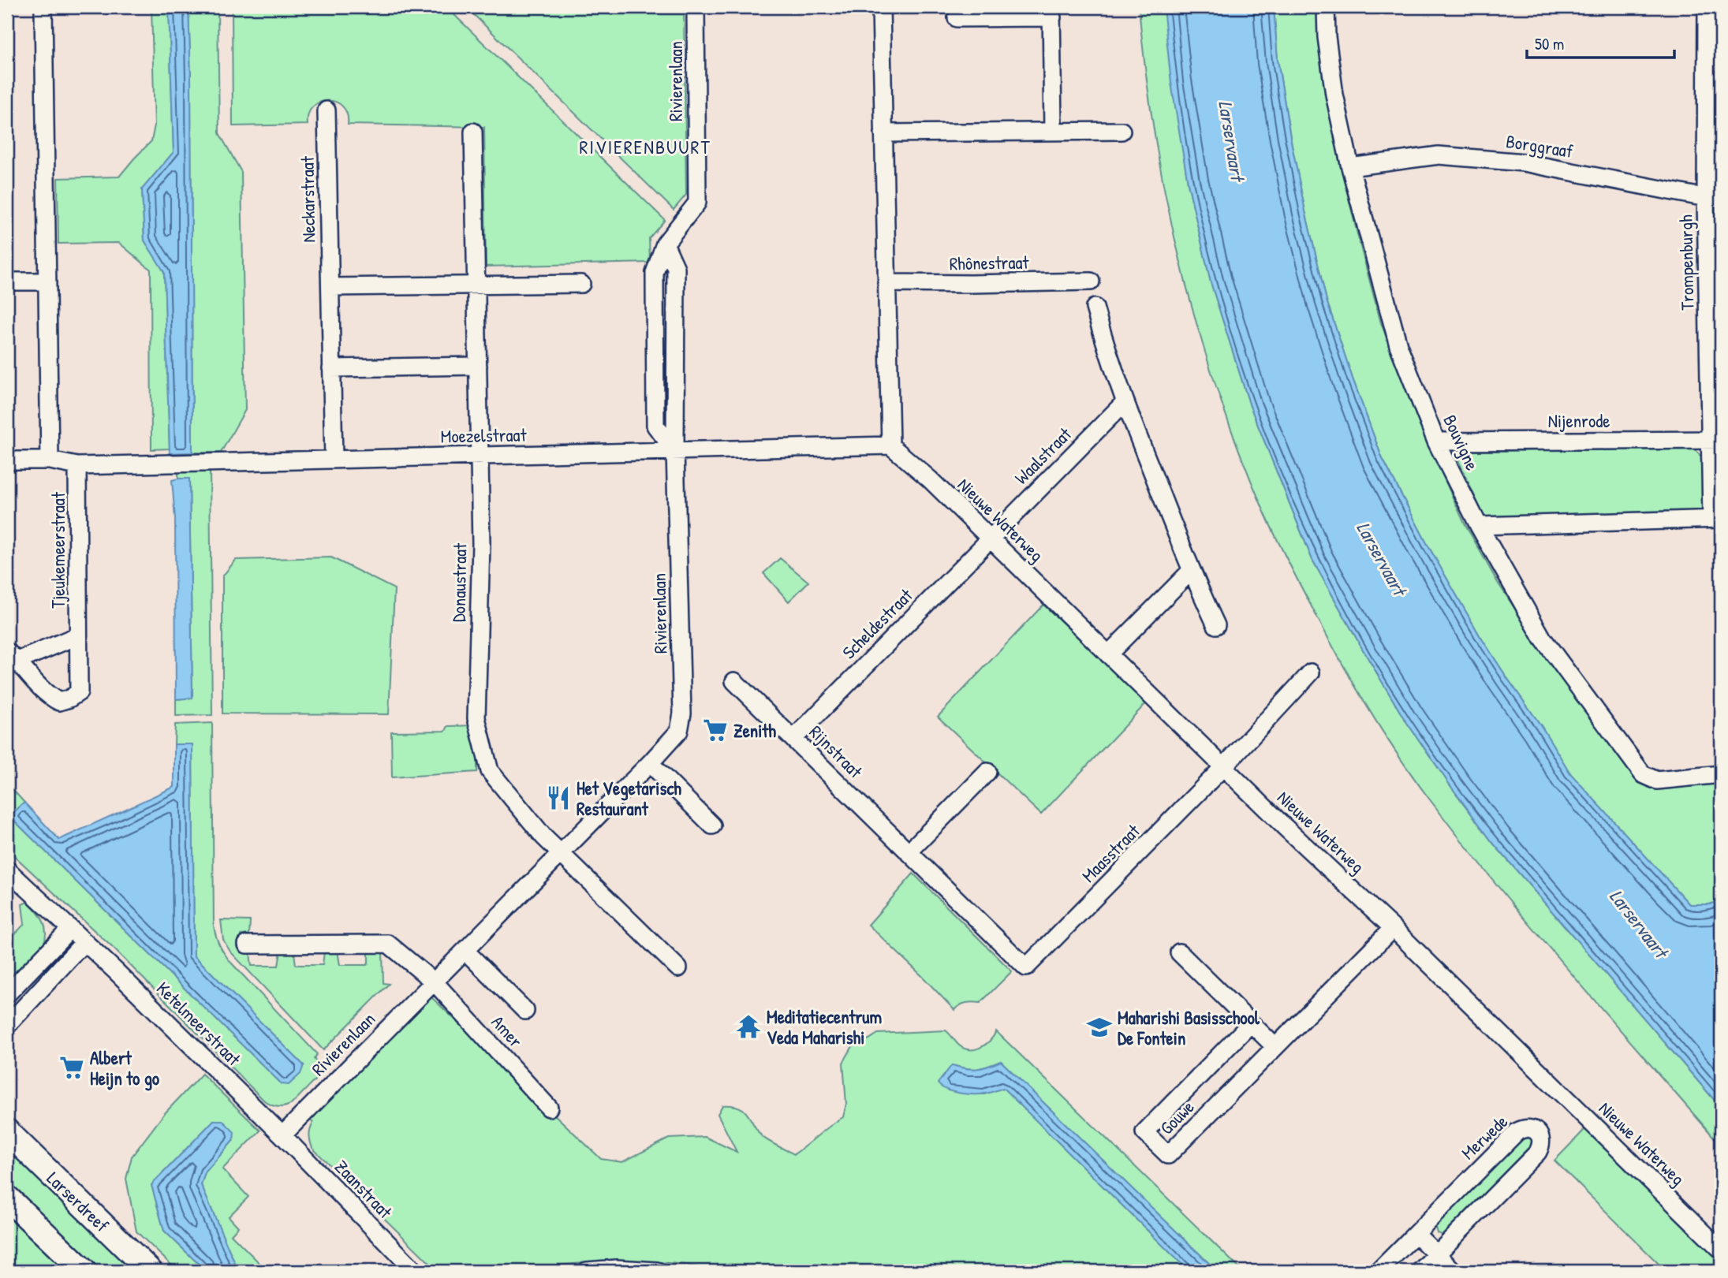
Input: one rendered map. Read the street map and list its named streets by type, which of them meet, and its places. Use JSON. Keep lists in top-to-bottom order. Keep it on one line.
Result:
{"streets":{"main road":["Larserdreef"],"street":["Rivierenlaan","Borggraaf","Neckarstraat","Rhônestraat","Trompenburgh","Nijenrode","Moezelstraat","Bouvigne","Waalstraat","Nieuwe Waterweg","Tjeukemeerstraat","Donaustraat","Scheldestraat","Rijnstraat","Maasstraat","Ketelmeerstraat","Amer","Gouwe","Merwede","Zaanstraat"]},"crossings":[["Rivierenlaan","Moezelstraat"],["Rivierenlaan","Donaustraat"],["Rivierenlaan","Ketelmeerstraat"],["Rivierenlaan","Amer"],["Rivierenlaan","Zaanstraat"],["Borggraaf","Trompenburgh"],["Borggraaf","Bouvigne"],["Neckarstraat","Moezelstraat"],["Trompenburgh","Nijenrode"],["Nijenrode","Bouvigne"],["Moezelstraat","Nieuwe Waterweg"],["Moezelstraat","Tjeukemeerstraat"],["Moezelstraat","Donaustraat"],["Waalstraat","Nieuwe Waterweg"],["Waalstraat","Scheldestraat"],["Nieuwe Waterweg","Scheldestraat"],["Nieuwe Waterweg","Maasstraat"],["Nieuwe Waterweg","Gouwe"],["Scheldestraat","Rijnstraat"],["Rijnstraat","Maasstraat"],["Ketelmeerstraat","Zaanstraat"]],"districts":["RIVIERENBUURT"],"water":["Larservaart"],"places":{"supermarket":["Zenith","Albert Heijn to go"],"restaurant":["Het Vegetarisch Restaurant"],"temple":["Meditatiecentrum Veda Maharishi"],"school or university":["Maharishi Basisschool De Fontein"]},"scale_bar":"50 m"}
